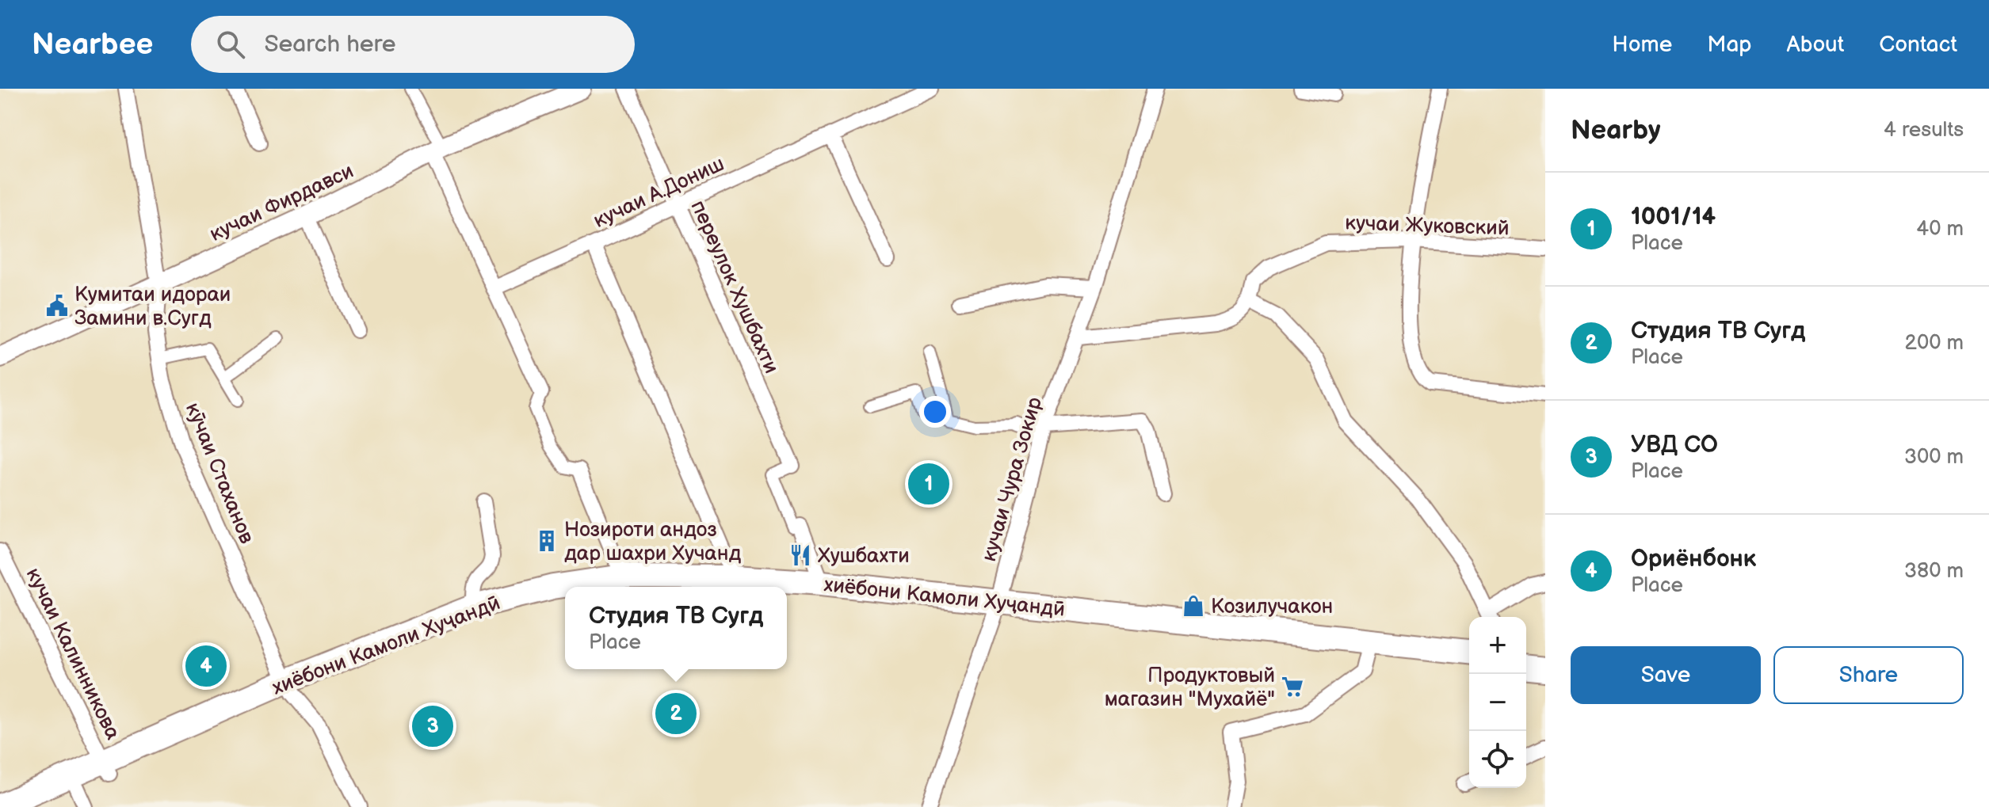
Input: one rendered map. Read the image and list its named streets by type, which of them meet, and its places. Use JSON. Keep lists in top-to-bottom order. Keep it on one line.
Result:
{"streets":{"main road":["хиёбони Камоли Хуҷандӣ"],"street":["кучаи А.Дониш","кучаи Фирдавси","кучаи Жуковский","переулок Хушбахти","кӯчаи Стаханов","кучаи Чура Зокир","кучаи Калинникова"]},"crossings":[["кучаи А.Дониш","переулок Хушбахти"],["кучаи А.Дониш","хиёбони Камоли Хуҷандӣ"],["кучаи Фирдавси","кӯчаи Стаханов"],["кучаи Жуковский","кучаи Чура Зокир"],["кӯчаи Стаханов","хиёбони Камоли Хуҷандӣ"],["кучаи Чура Зокир","хиёбони Камоли Хуҷандӣ"],["хиёбони Камоли Хуҷандӣ","кучаи Калинникова"]],"places":{"public building":["Кумитаи идораи Замини в.Сугд"],"building":["Нозироти андоз дар шахри Хучанд"],"restaurant":["Хушбахти"],"shop":["Козилучакон"],"supermarket":["Продуктовый магазин \"Мухайё\""]},"page":{"header":"Nearbee","search":"Search here","nav":["Home","Map","About","Contact"],"heading":["Nearby","4 results"],"list":[{"mark":"1","name":"1001/14","note":"Place","value":"40 m"},{"mark":"2","name":"Студия ТВ Сугд","note":"Place","value":"200 m"},{"mark":"3","name":"УВД СО","note":"Place","value":"300 m"},{"mark":"4","name":"Ориёнбонк","note":"Place","value":"380 m"}],"pins":["1","4","2","3"],"popup":["Студия ТВ Сугд","Place"],"map_buttons":["+","−"],"buttons":["Save","Share"]}}
